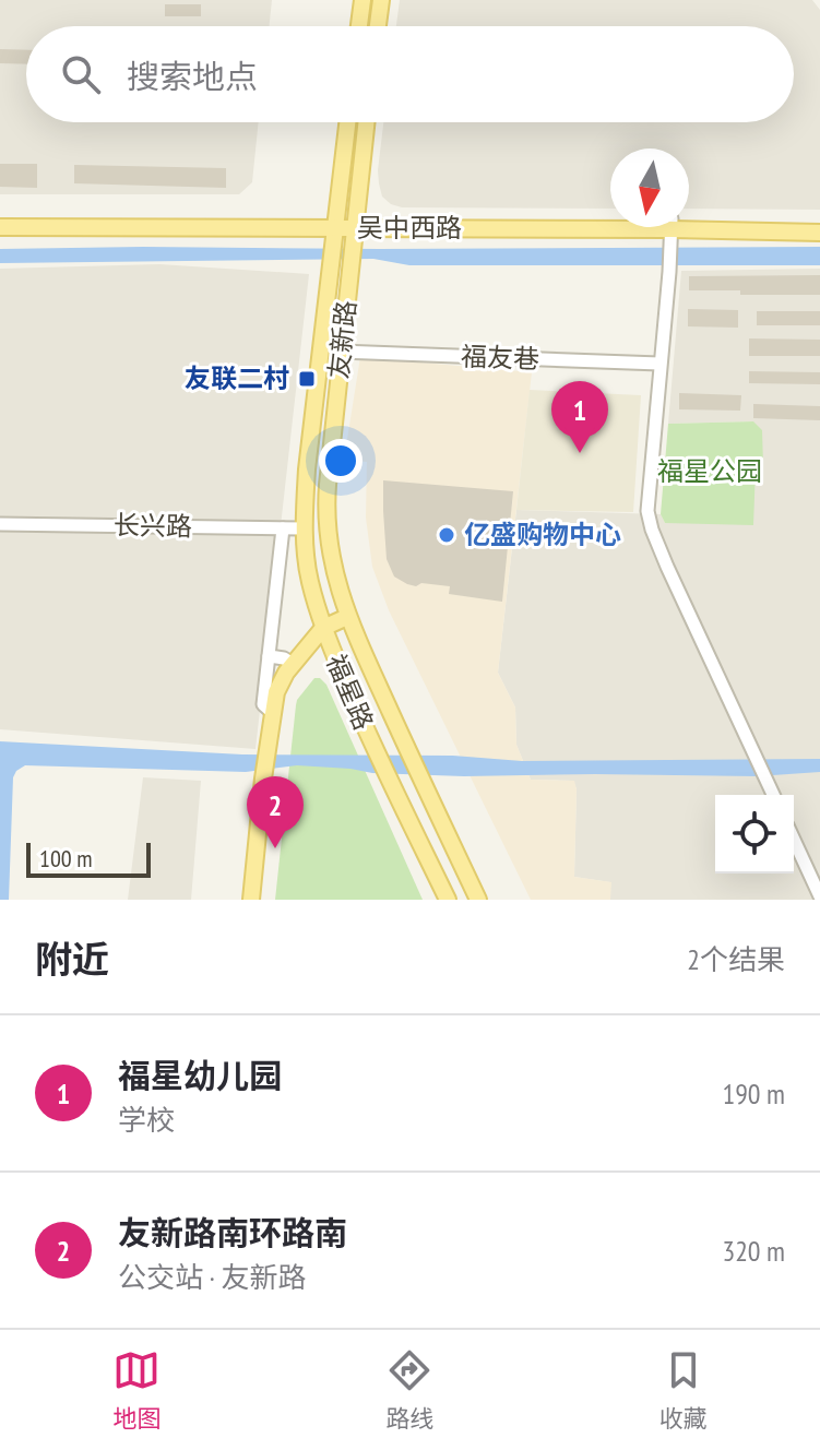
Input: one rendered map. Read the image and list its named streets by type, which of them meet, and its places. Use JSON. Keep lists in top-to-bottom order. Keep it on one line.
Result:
{"streets":{"main road":["吴中西路","友新路","福星路"],"street":["福友巷","长兴路"]},"crossings":[["吴中西路","友新路"],["友新路","福友巷"],["友新路","福星路"],["长兴路","福星路"]],"parks":["福星公园"],"places":{"transit":["友联二村"],"other":["亿盛购物中心"]},"scale_bar":"100 m","north":"bottom","page":{"search":"搜索地点","pins":["1","2"],"scale":"100 m","heading":["附近","2个结果"],"list":[{"mark":"1","name":"福星幼儿园","note":"学校","value":"190 m"},{"mark":"2","name":"友新路南环路南","note":"公交站 · 友新路","value":"320 m"}],"nav":["地图","路线","收藏"]}}
